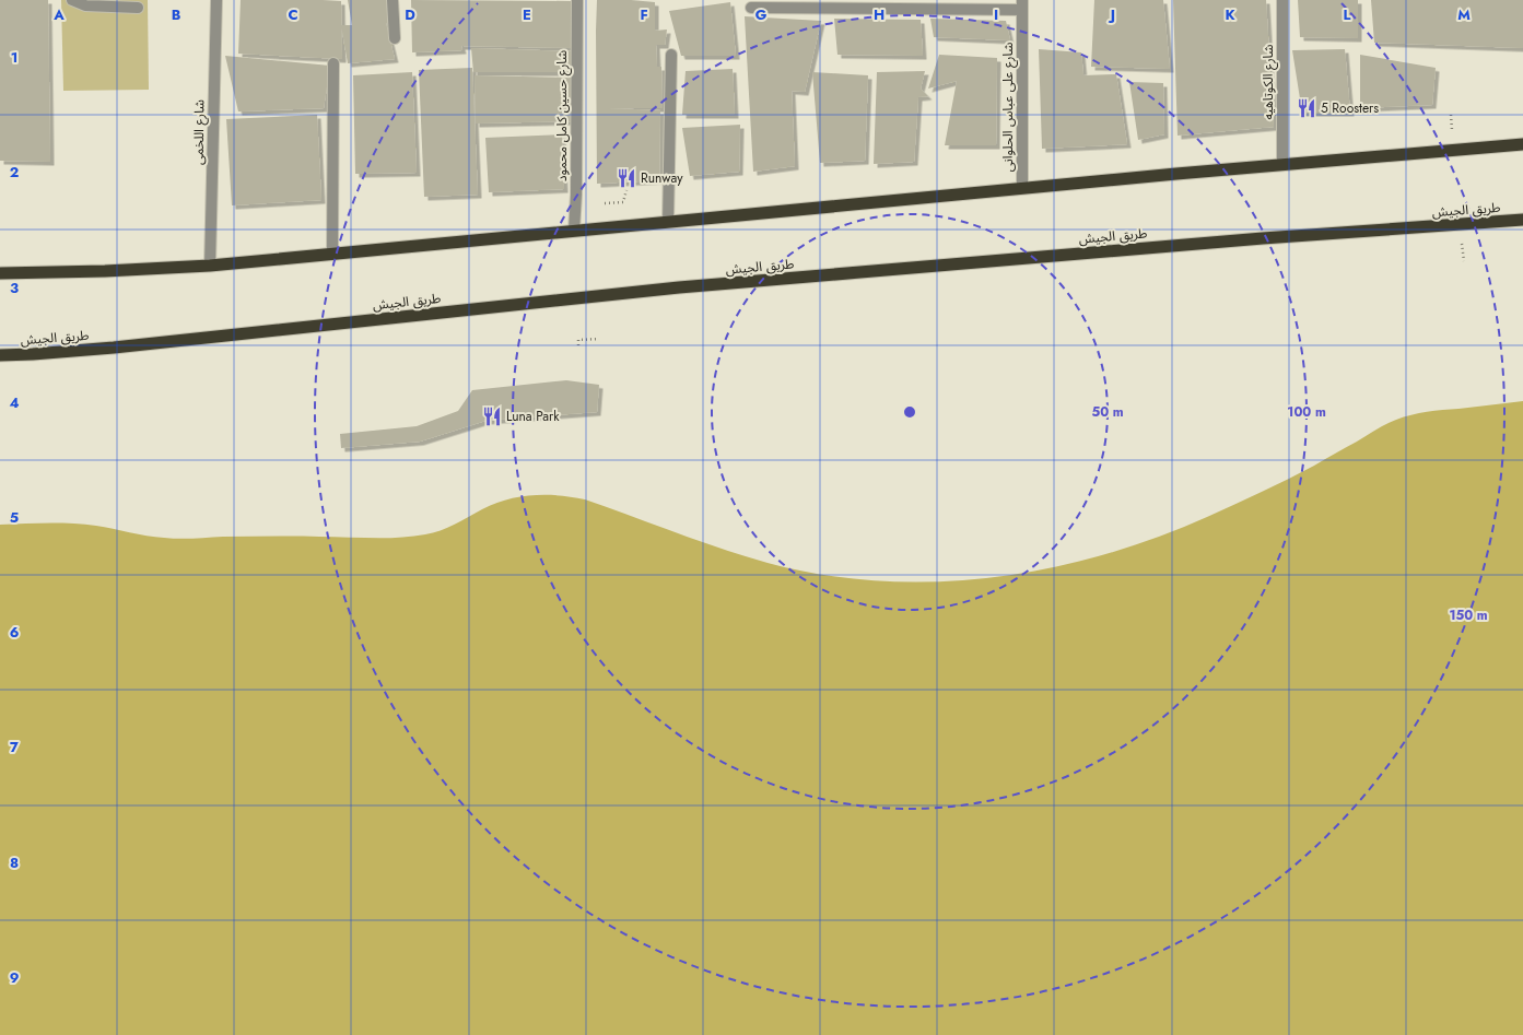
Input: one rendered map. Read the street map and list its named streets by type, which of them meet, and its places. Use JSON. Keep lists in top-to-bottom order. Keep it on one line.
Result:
{"streets":{"highway":["طريق الجيش"],"street":["شارع الكوتاهيه","شارع على عباس الحلوانى","شارع حسين كامل محمود","شارع اللخمى"]},"places":{"restaurant":["5 Roosters","Runway","Luna Park"]},"grid":{"columns":["A","B","C","D","E","F","G","H","I","J","K","L","M"],"rows":["1","2","3","4","5","6","7","8","9"]},"rings":["50 m","100 m","150 m"]}
